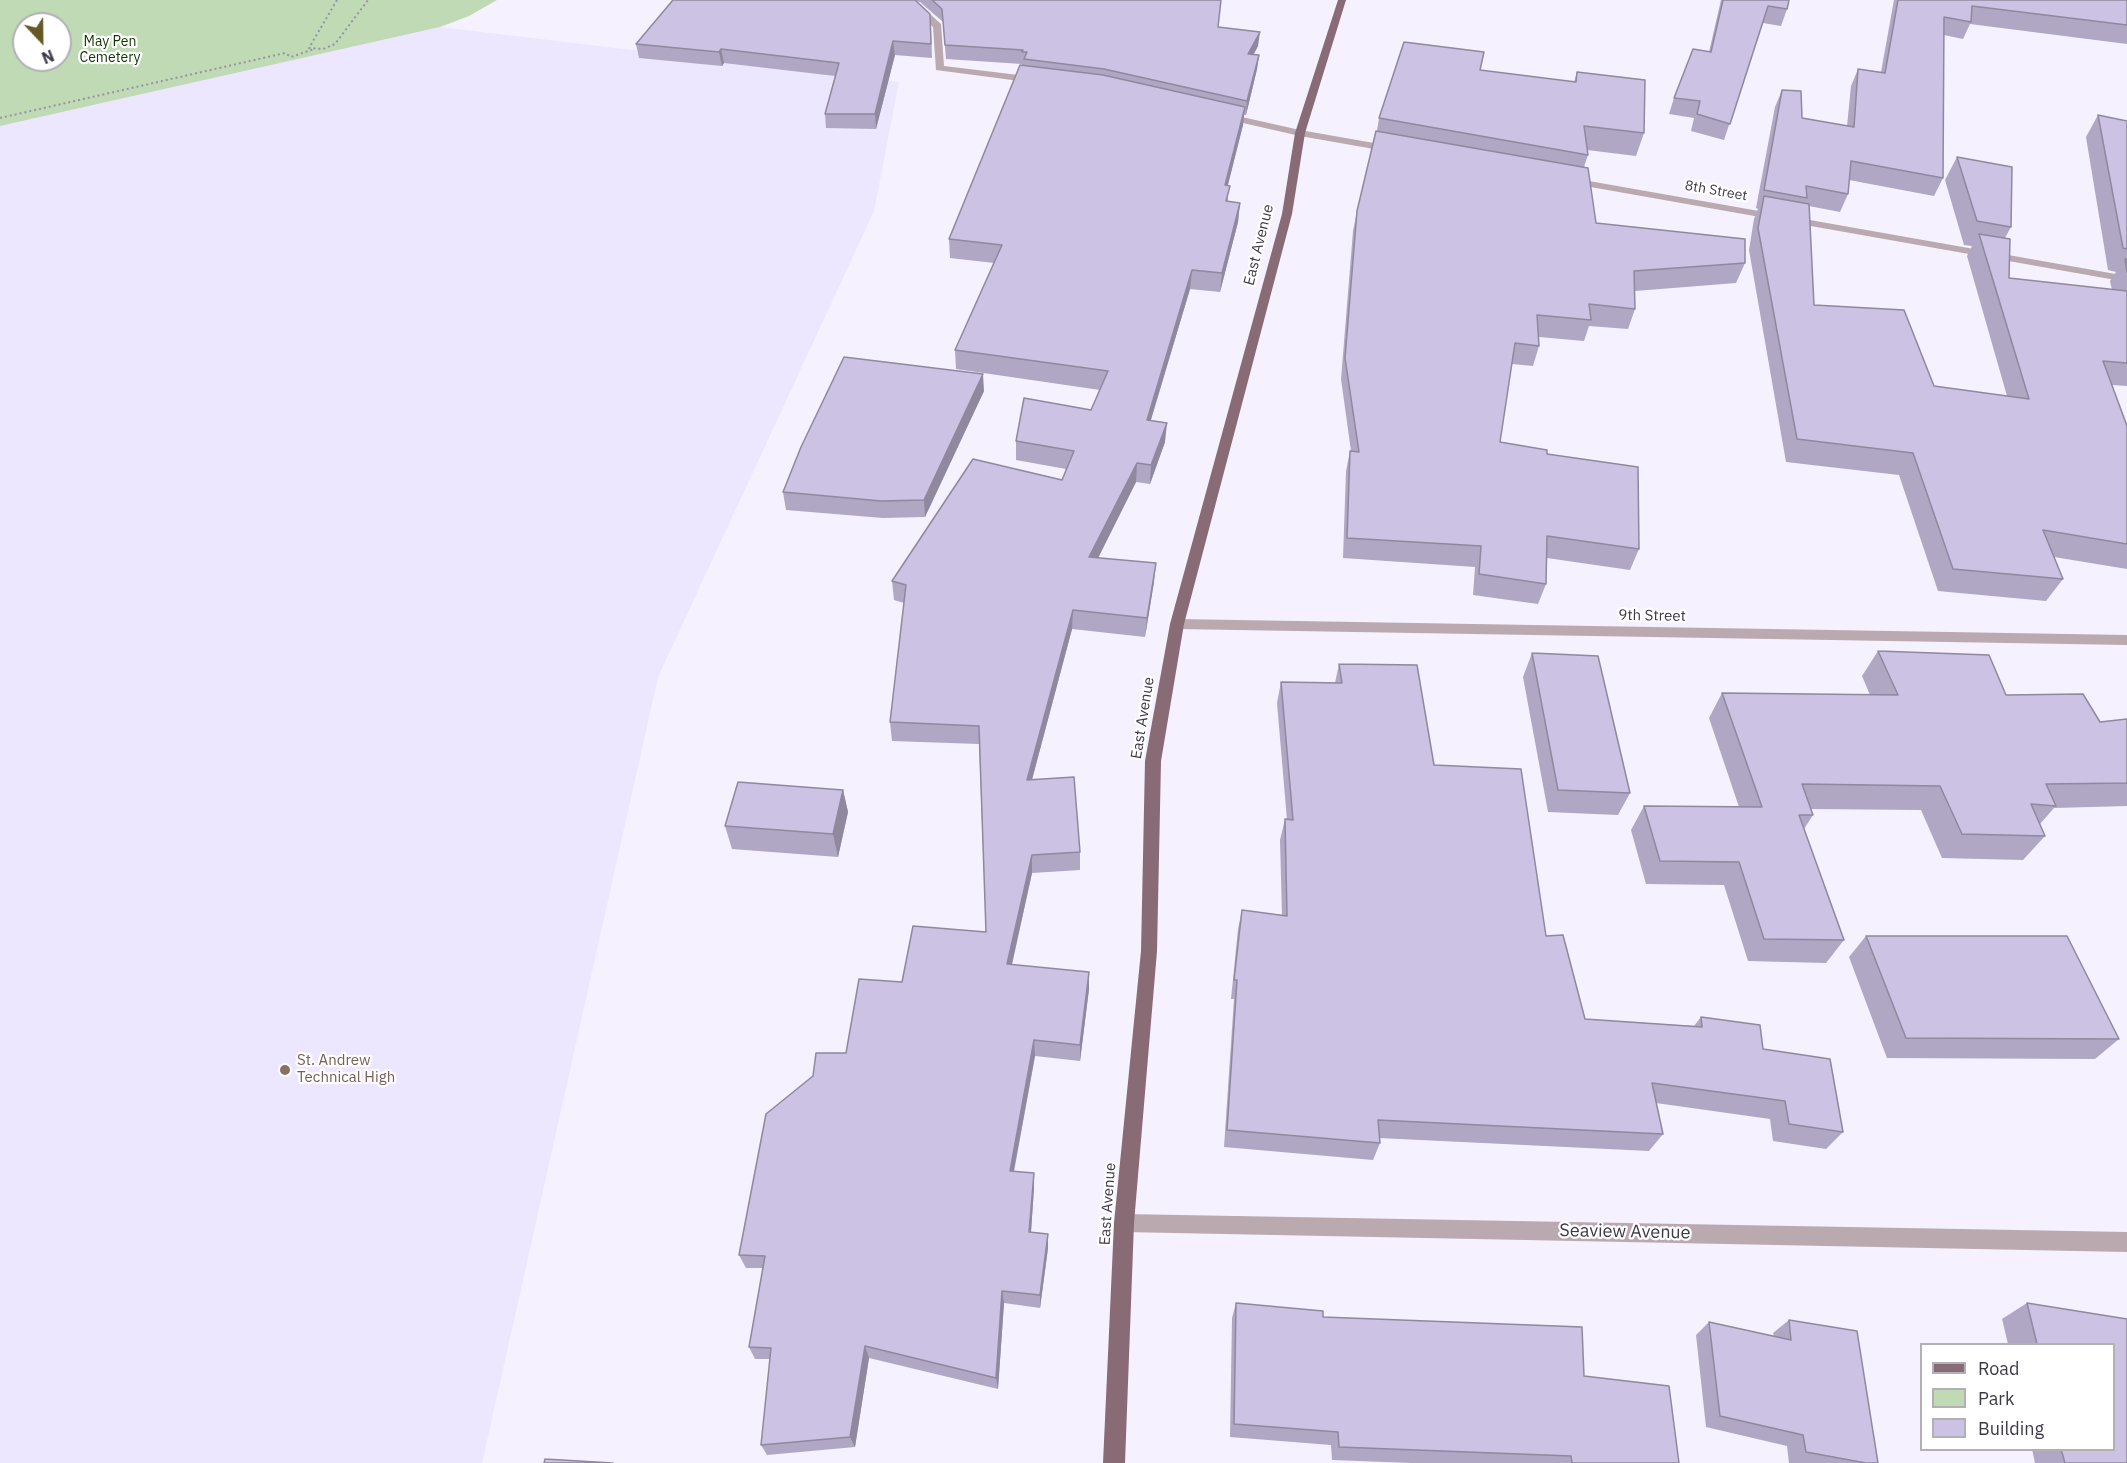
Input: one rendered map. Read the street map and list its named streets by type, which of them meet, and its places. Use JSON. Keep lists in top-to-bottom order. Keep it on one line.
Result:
{"streets":{"main road":["East Avenue"],"street":["8th Street","9th Street","Seaview Avenue"]},"crossings":[["East Avenue","9th Street"],["East Avenue","Seaview Avenue"]],"parks":["May Pen Cemetery"],"places":["St. Andrew Technical High"],"legend":["Road","Park","Building"],"north":"bottom"}
